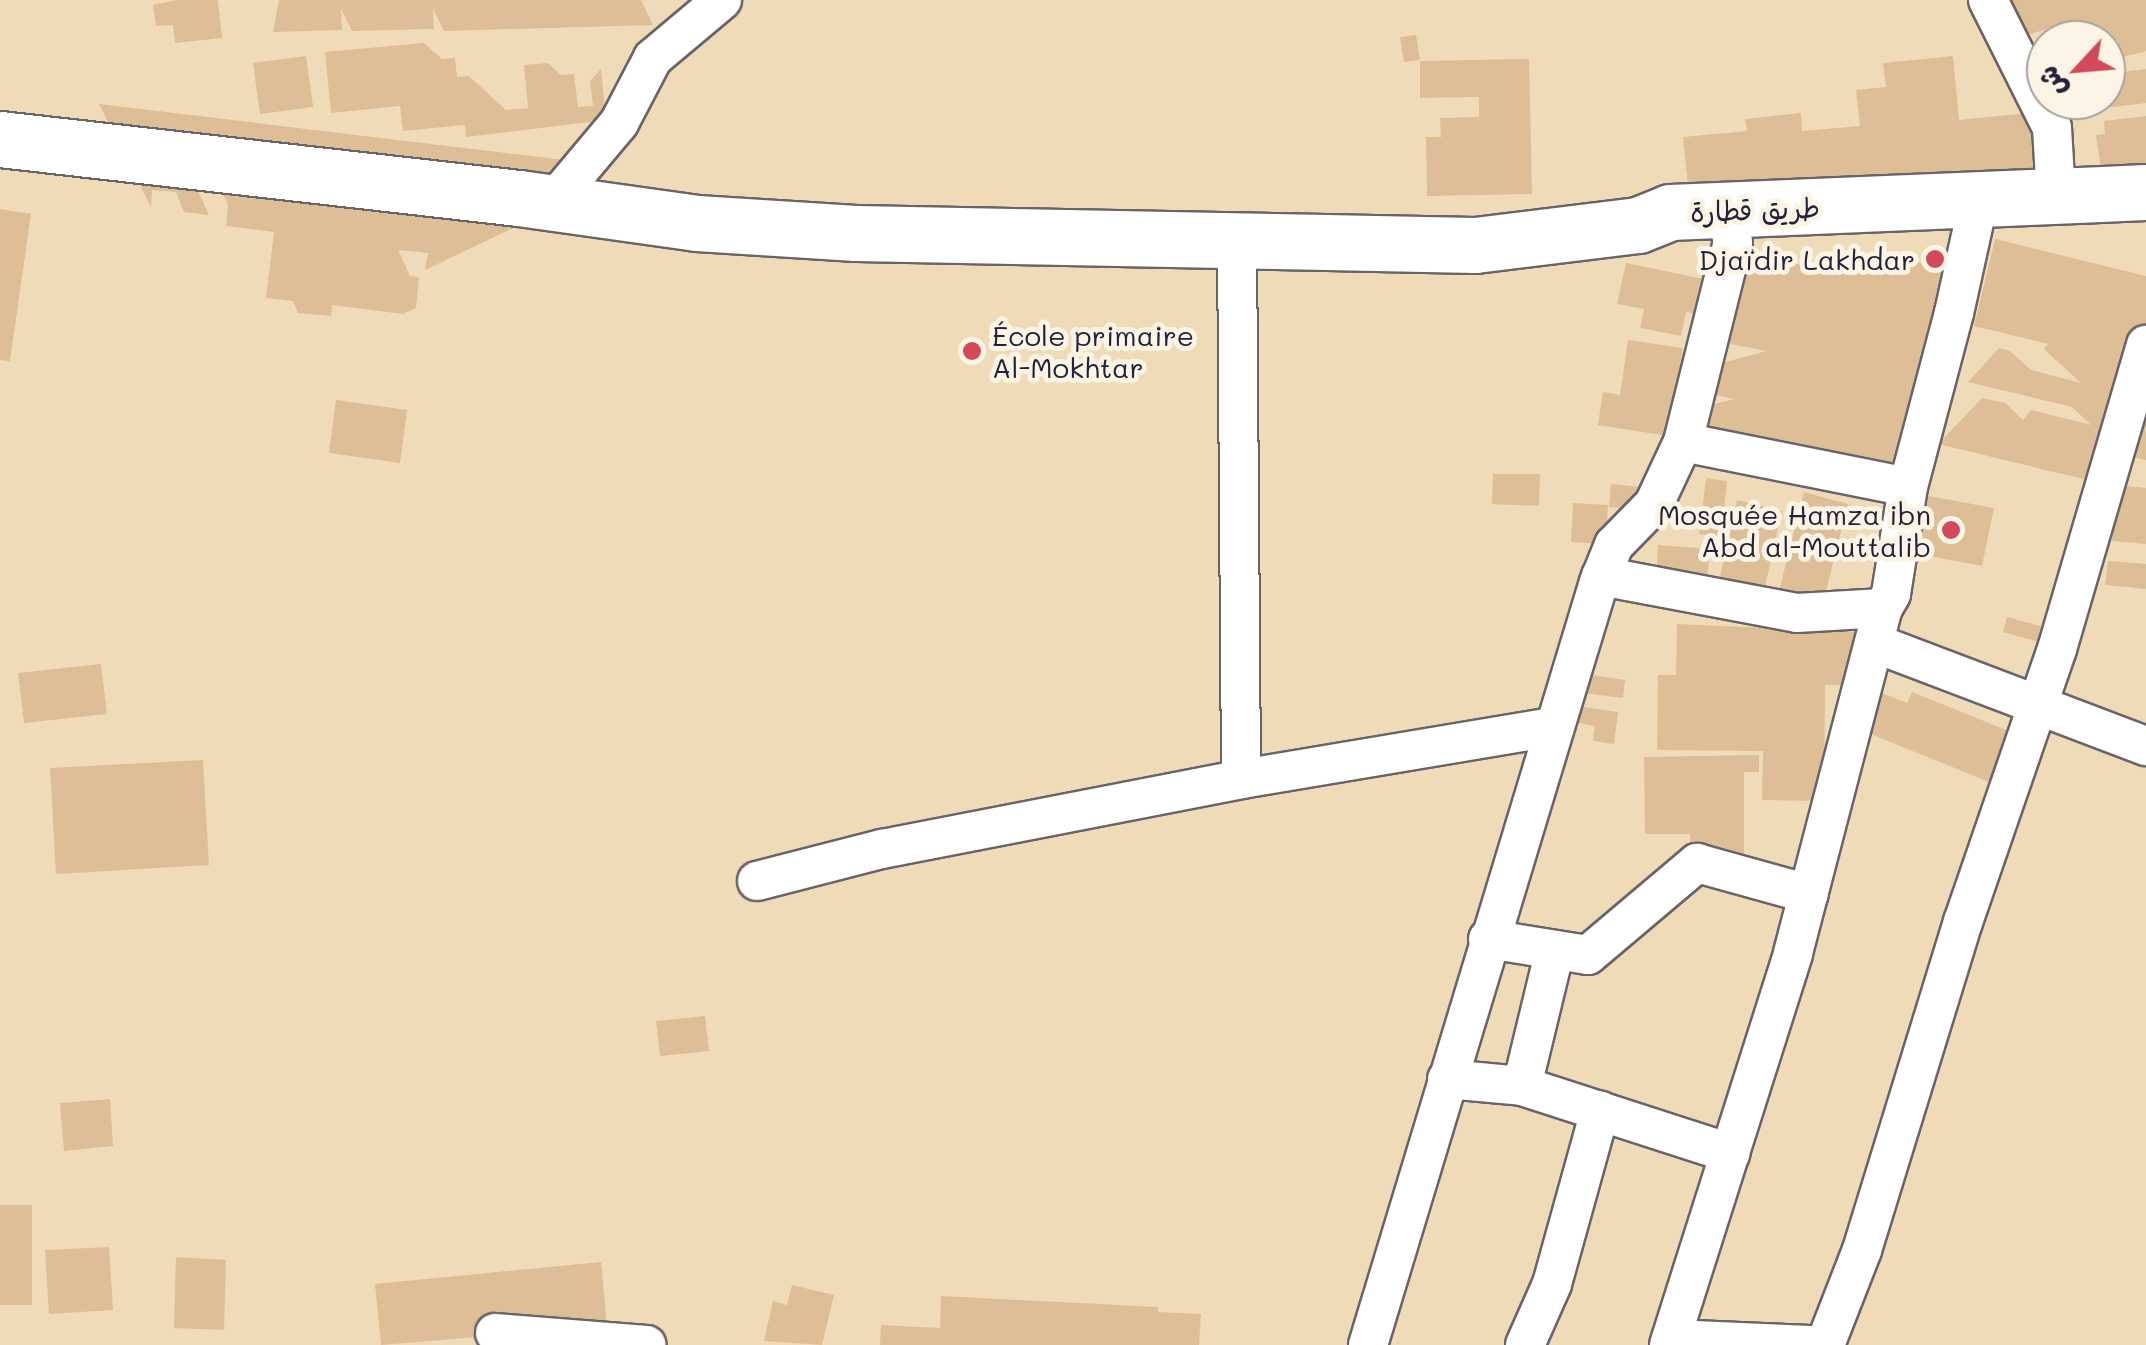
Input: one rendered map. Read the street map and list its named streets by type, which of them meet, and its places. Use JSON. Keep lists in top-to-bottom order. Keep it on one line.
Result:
{"streets":{"main road":["طريق قطارة"]},"places":["Djaïdir Lakhdar","École primaire Al-Mokhtar","Mosquée Hamza ibn Abd al-Mouttalib"],"north":"bottom left"}
